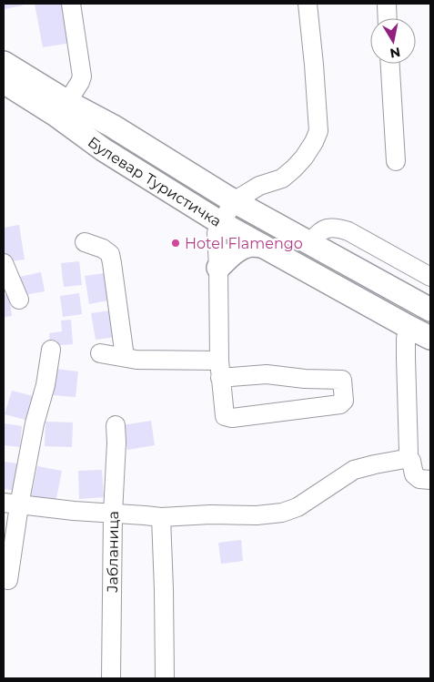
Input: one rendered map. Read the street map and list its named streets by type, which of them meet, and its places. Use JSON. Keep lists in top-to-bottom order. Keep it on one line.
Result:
{"streets":{"main road":["Булевар Туристичка"],"street":["Јабланица"]},"places":["Hotel Flamengo"],"north":"bottom"}
